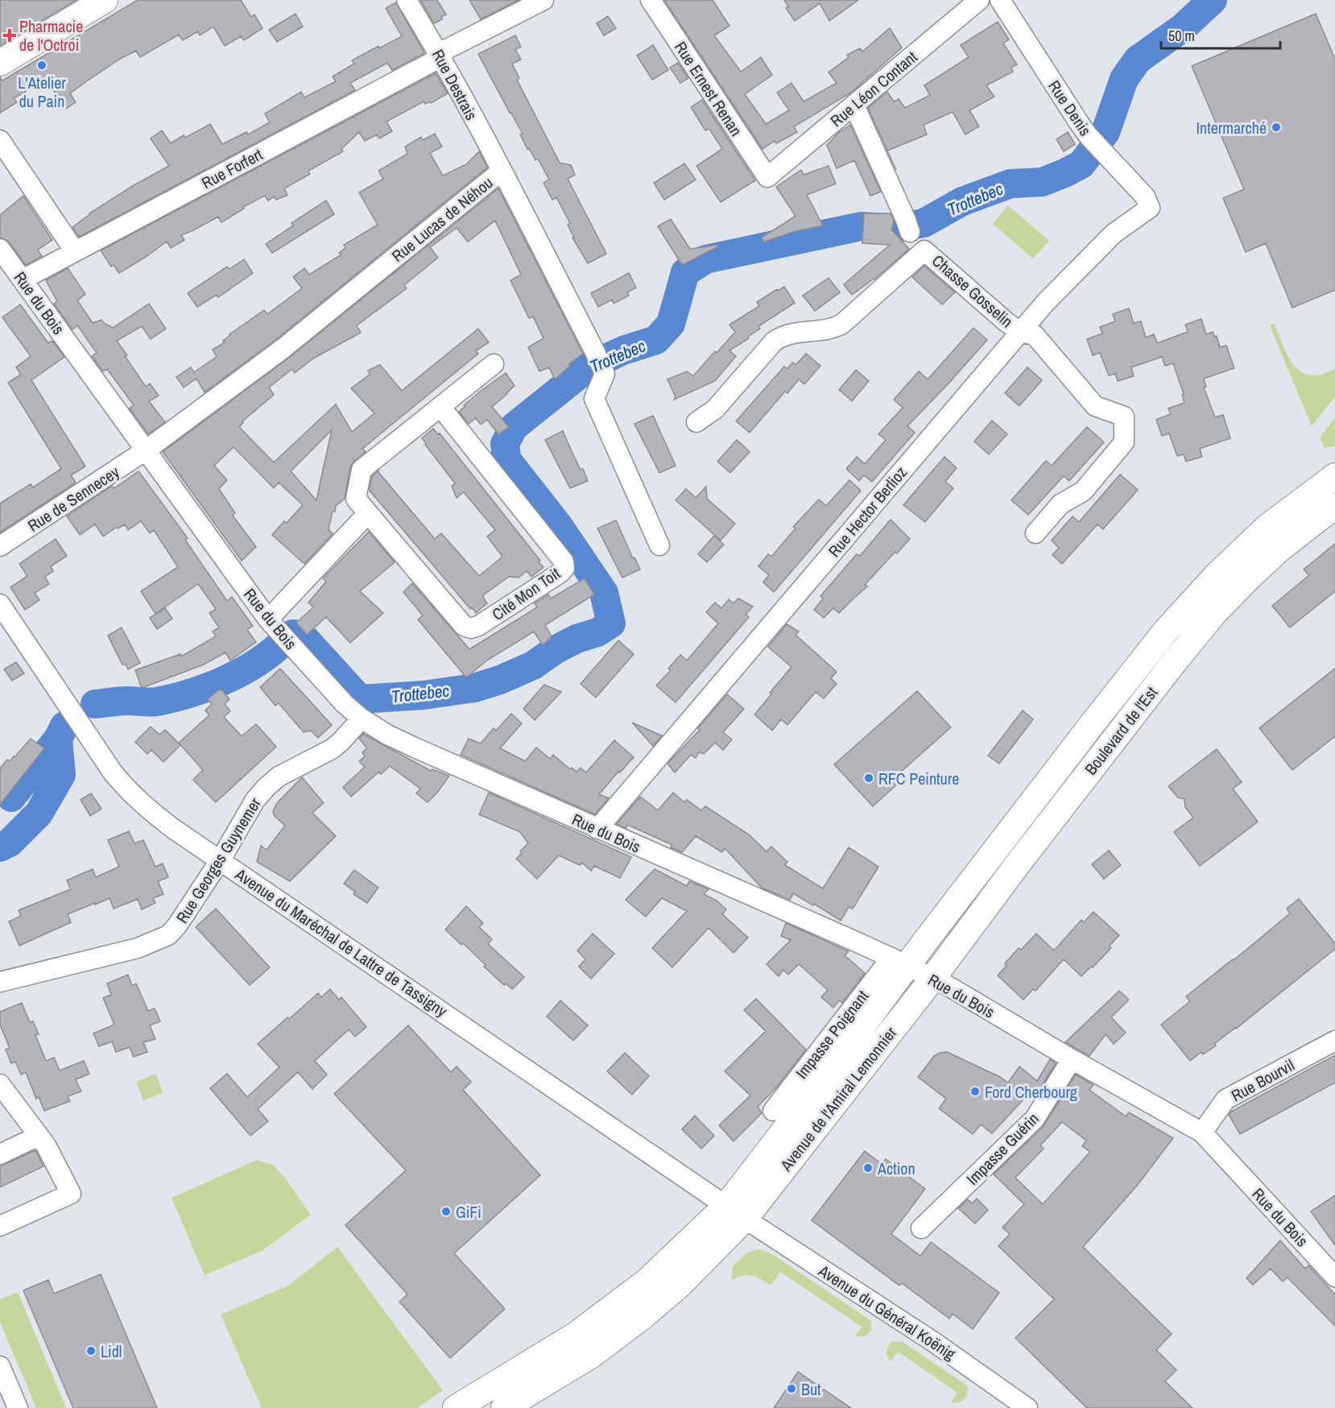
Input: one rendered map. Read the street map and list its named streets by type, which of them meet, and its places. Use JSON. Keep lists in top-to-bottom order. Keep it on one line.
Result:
{"streets":{"main road":["Boulevard de l'Est","Avenue de l'Amiral Lemonnier"],"street":["Rue Destrais","Rue Ernest Renan","Rue Léon Contant","Rue Denis","Rue Forfert","Rue Lucas de Néhou","Chasse Gosselin","Rue du Bois","Rue de Sennecey","Rue Hector Berlioz","Cité Mon Toit","Rue Georges Guynemer","Avenue du Maréchal de Lattre de Tassigny","Impasse Poignant","Rue Bourvil","Impasse Guérin","Avenue du Général Koënig"]},"crossings":[["Rue Destrais","Rue Forfert"],["Rue Destrais","Rue Lucas de Néhou"],["Rue Ernest Renan","Rue Léon Contant"],["Rue Denis","Rue Hector Berlioz"],["Rue Forfert","Rue du Bois"],["Rue Lucas de Néhou","Rue du Bois"],["Rue Lucas de Néhou","Rue de Sennecey"],["Chasse Gosselin","Rue Hector Berlioz"],["Rue du Bois","Rue de Sennecey"],["Rue du Bois","Rue Hector Berlioz"],["Rue du Bois","Boulevard de l'Est"],["Rue du Bois","Rue Georges Guynemer"],["Rue du Bois","Impasse Poignant"],["Rue du Bois","Rue Bourvil"],["Rue du Bois","Avenue de l'Amiral Lemonnier"],["Rue du Bois","Impasse Guérin"],["Boulevard de l'Est","Avenue de l'Amiral Lemonnier"],["Rue Georges Guynemer","Avenue du Maréchal de Lattre de Tassigny"],["Avenue du Maréchal de Lattre de Tassigny","Avenue de l'Amiral Lemonnier"],["Avenue du Maréchal de Lattre de Tassigny","Avenue du Général Koënig"],["Impasse Poignant","Avenue de l'Amiral Lemonnier"],["Avenue de l'Amiral Lemonnier","Avenue du Général Koënig"]],"water":["Trottebec"],"places":{"health":["Pharmacie de l'Octroi"],"other":["L'Atelier du Pain","Intermarché","RFC Peinture","Ford Cherbourg","Action","GiFi","Lidl","But"]},"scale_bar":"50 m"}
